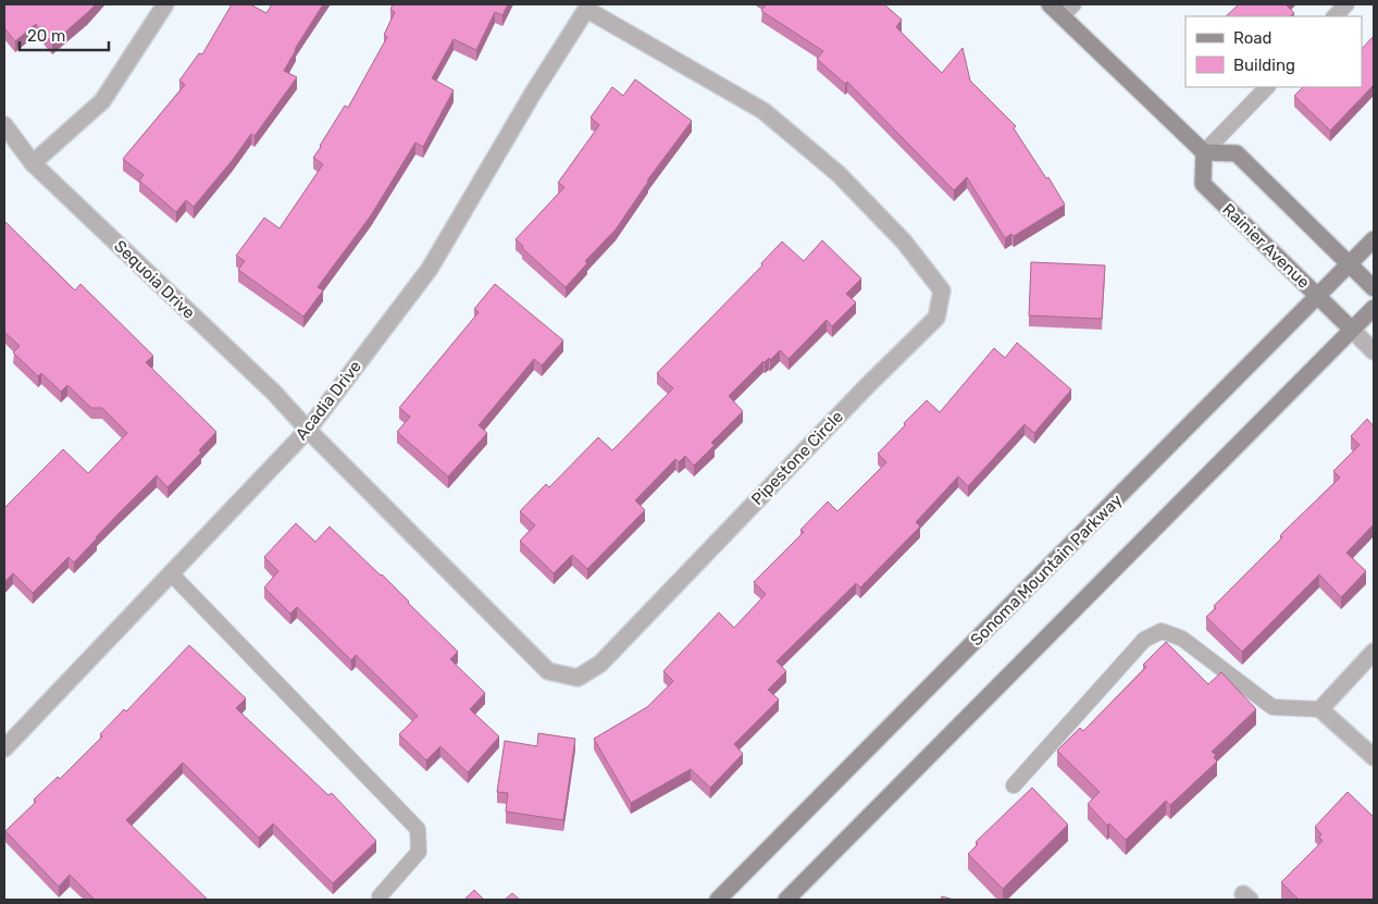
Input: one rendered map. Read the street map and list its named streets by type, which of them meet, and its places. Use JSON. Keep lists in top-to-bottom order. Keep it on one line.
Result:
{"streets":{"main road":["Rainier Avenue","Sonoma Mountain Parkway"],"street":["Sequoia Drive","Acadia Drive","Pipestone Circle"]},"crossings":[["Rainier Avenue","Sonoma Mountain Parkway"],["Sequoia Drive","Acadia Drive"],["Sequoia Drive","Pipestone Circle"],["Acadia Drive","Pipestone Circle"]],"legend":["Road","Building"],"scale_bar":"20 m"}
